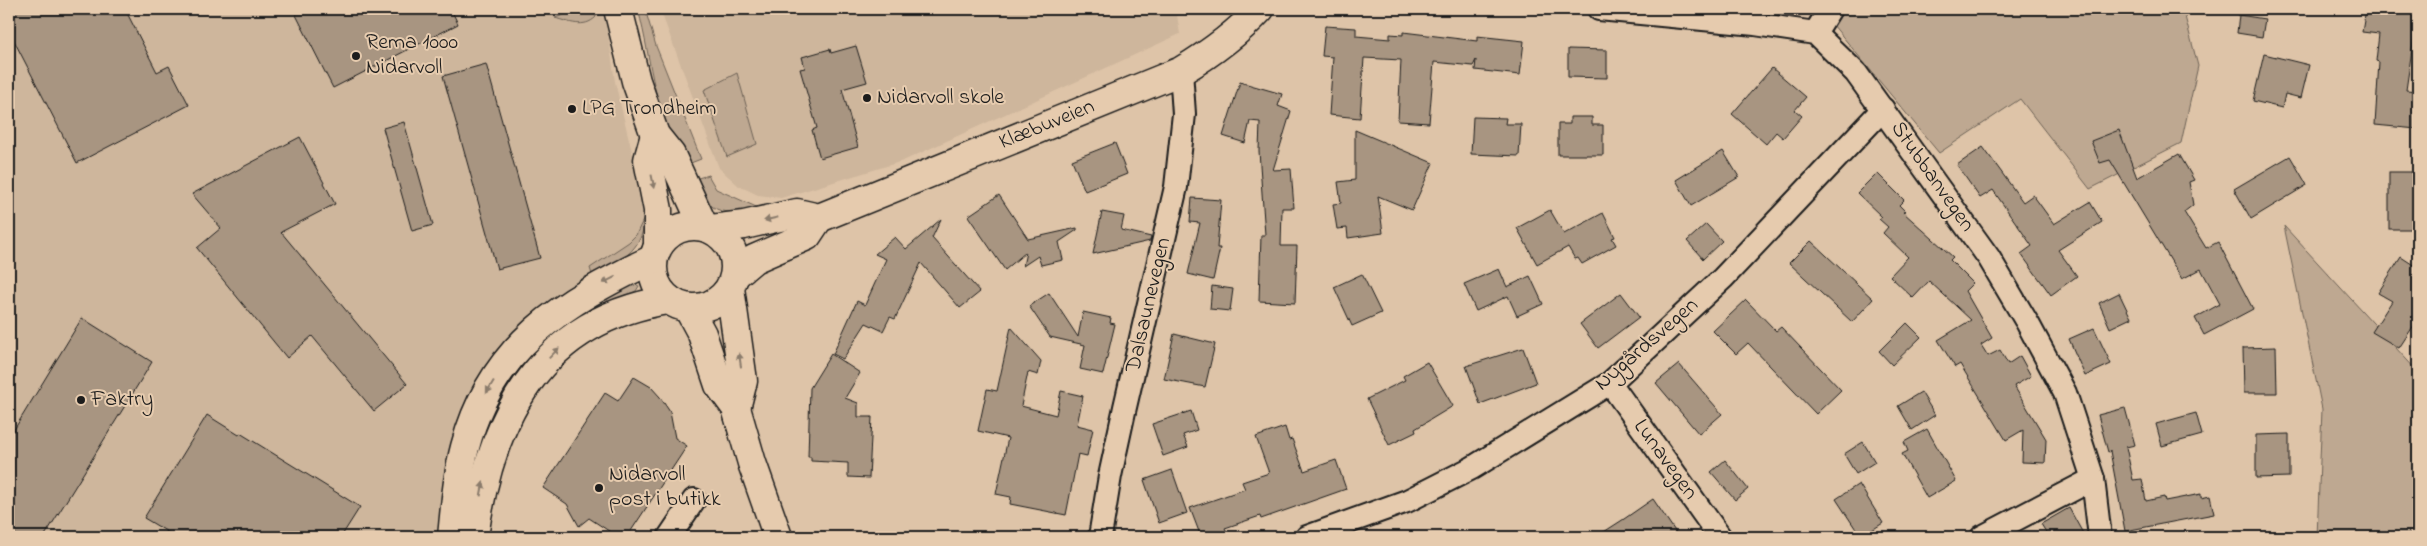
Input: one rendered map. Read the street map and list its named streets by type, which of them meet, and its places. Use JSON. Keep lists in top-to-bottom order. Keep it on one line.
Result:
{"streets":{"street":["Klæbuveien","Stubbanvegen","Dalsaunevegen","Nygårdsvegen","Lunavegen"]},"crossings":[["Klæbuveien","Dalsaunevegen"],["Stubbanvegen","Nygårdsvegen"],["Nygårdsvegen","Lunavegen"]],"places":["Rema 1000 Nidarvoll","Nidarvoll skole","LPG Trondheim","Faktry","Nidarvoll post i butikk"]}
